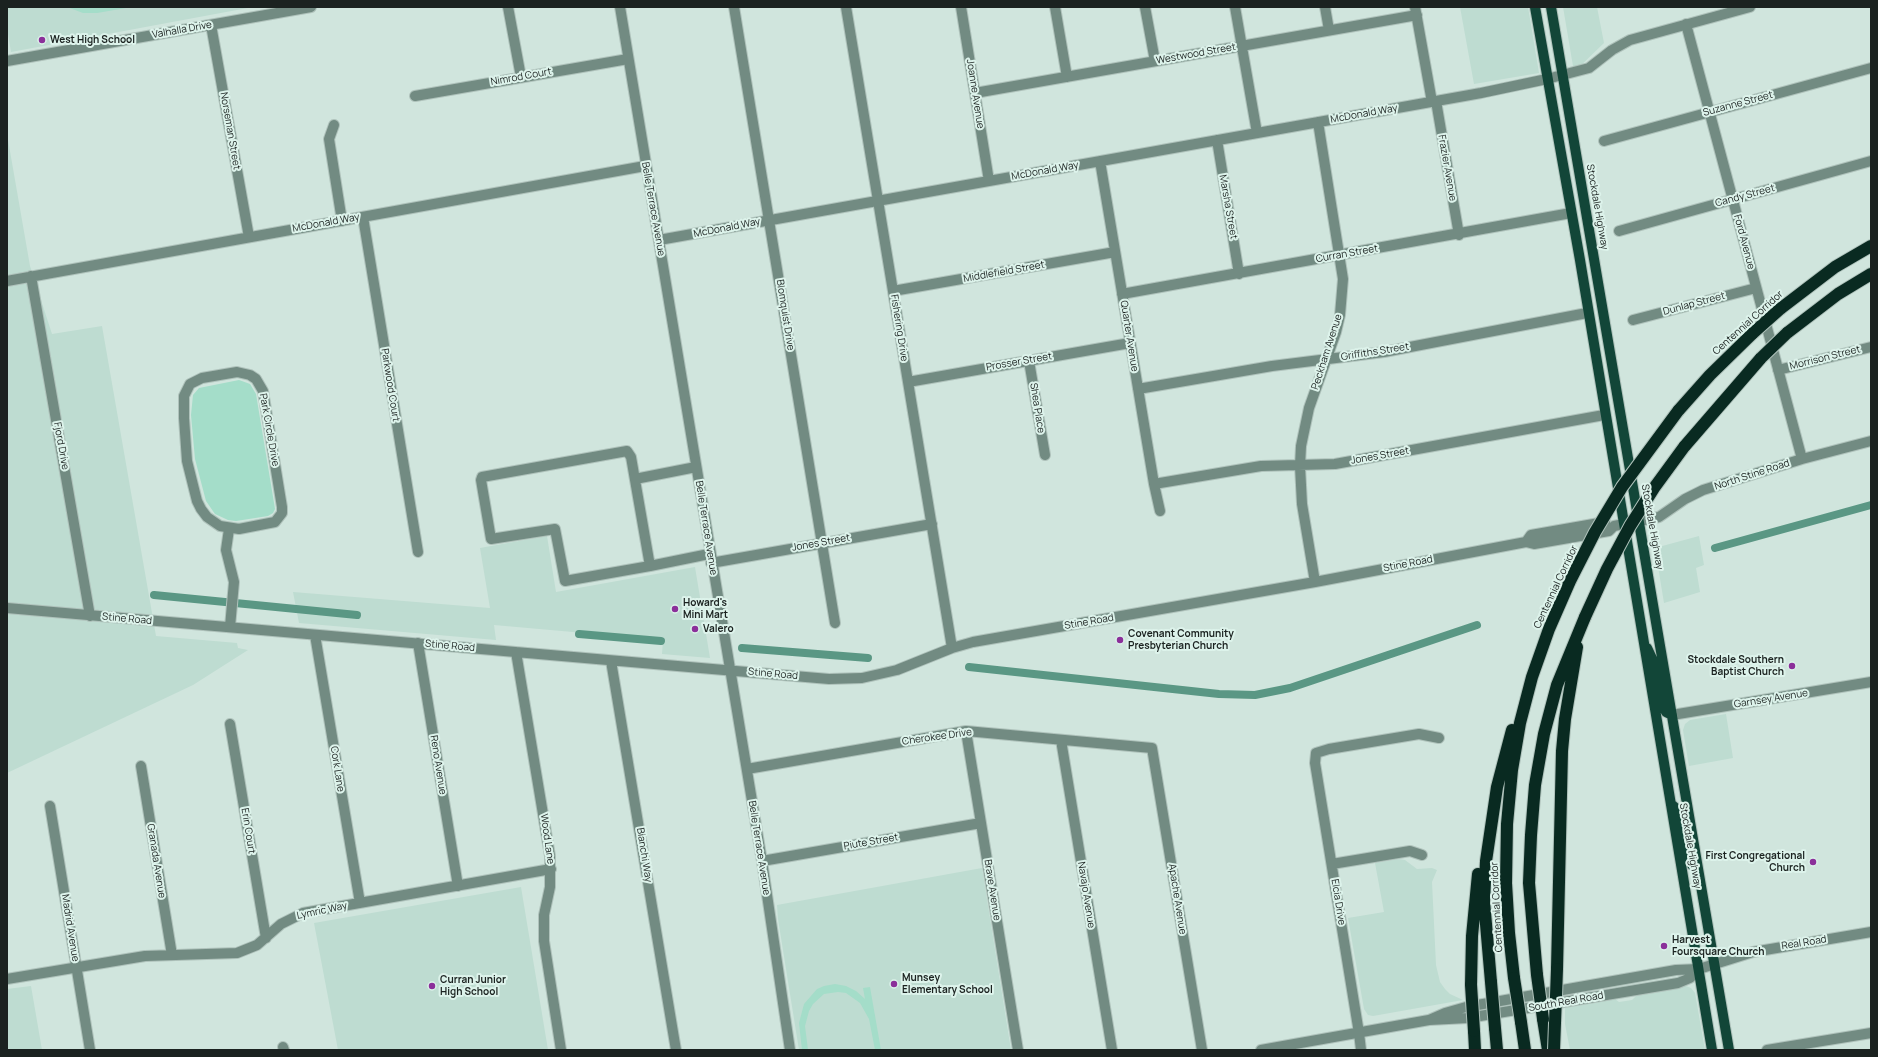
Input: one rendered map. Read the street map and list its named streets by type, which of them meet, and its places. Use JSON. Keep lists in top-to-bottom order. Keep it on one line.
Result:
{"streets":{"highway":["Centennial Corridor"],"main road":["Stockdale Highway"],"street":["Valhalla Drive","Westwood Street","Nimrod Court","Joanne Avenue","Suzanne Street","McDonald Way","Norseman Street","Frazier Avenue","Candy Street","Marsha Street","Belle Terrace Avenue","Ford Avenue","Curran Street","Middlefield Street","Dunlap Street","Blomquist Drive","Fishering Drive","Quarter Avenue","Peckham Avenue","Griffiths Street","Morrison Street","Prosser Street","Parkwood Court","Shea Place","Park Circle Drive","Fjord Drive","Jones Street","North Stine Road","Stine Road","Garnsey Avenue","Cherokee Drive","Reno Avenue","Cork Lane","Erin Court","Wood Lane","Piute Street","Bianchi Way","Granada Avenue","Brave Avenue","Navajo Avenue","Apache Avenue","Elcia Drive","Lymric Way","Madrid Avenue","Real Road","South Real Road"]},"crossings":[["Valhalla Drive","Norseman Street"],["Westwood Street","Joanne Avenue"],["Westwood Street","Frazier Avenue"],["Nimrod Court","Belle Terrace Avenue"],["Joanne Avenue","McDonald Way"],["Suzanne Street","Ford Avenue"],["McDonald Way","Norseman Street"],["McDonald Way","Frazier Avenue"],["McDonald Way","Marsha Street"],["McDonald Way","Stockdale Highway"],["McDonald Way","Belle Terrace Avenue"],["McDonald Way","Ford Avenue"],["McDonald Way","Blomquist Drive"],["McDonald Way","Fishering Drive"],["McDonald Way","Quarter Avenue"],["McDonald Way","Peckham Avenue"],["McDonald Way","Parkwood Court"],["McDonald Way","Fjord Drive"],["Frazier Avenue","Curran Street"],["Candy Street","Ford Avenue"],["Marsha Street","Curran Street"],["Stockdale Highway","Curran Street"],["Stockdale Highway","Griffiths Street"],["Stockdale Highway","Jones Street"],["Stockdale Highway","North Stine Road"],["Stockdale Highway","Stine Road"],["Stockdale Highway","Garnsey Avenue"],["Stockdale Highway","Real Road"],["Stockdale Highway","South Real Road"],["Belle Terrace Avenue","Jones Street"],["Belle Terrace Avenue","Stine Road"],["Belle Terrace Avenue","Cherokee Drive"],["Belle Terrace Avenue","Piute Street"],["Ford Avenue","Dunlap Street"],["Ford Avenue","Morrison Street"],["Ford Avenue","North Stine Road"],["Curran Street","Quarter Avenue"],["Curran Street","Peckham Avenue"],["Middlefield Street","Fishering Drive"],["Middlefield Street","Quarter Avenue"],["Blomquist Drive","Jones Street"],["Fishering Drive","Prosser Street"],["Fishering Drive","Jones Street"],["Fishering Drive","Stine Road"],["Quarter Avenue","Griffiths Street"],["Quarter Avenue","Prosser Street"],["Quarter Avenue","Jones Street"],["Peckham Avenue","Griffiths Street"],["Peckham Avenue","Jones Street"],["Peckham Avenue","Stine Road"],["Prosser Street","Shea Place"],["Fjord Drive","Stine Road"],["North Stine Road","Stine Road"],["Stine Road","Reno Avenue"],["Stine Road","Cork Lane"],["Stine Road","Wood Lane"],["Stine Road","Bianchi Way"],["Cherokee Drive","Brave Avenue"],["Cherokee Drive","Navajo Avenue"],["Cherokee Drive","Apache Avenue"],["Reno Avenue","Lymric Way"],["Cork Lane","Lymric Way"],["Erin Court","Lymric Way"],["Wood Lane","Lymric Way"],["Piute Street","Brave Avenue"],["Granada Avenue","Lymric Way"],["Elcia Drive","South Real Road"],["Lymric Way","Madrid Avenue"],["Real Road","South Real Road"]],"places":["West High School","Howard's Mini Mart","Valero","Covenant Community Presbyterian Church","Stockdale Southern Baptist Church","First Congregational Church","Harvest Foursquare Church","Munsey Elementary School","Curran Junior High School"]}
